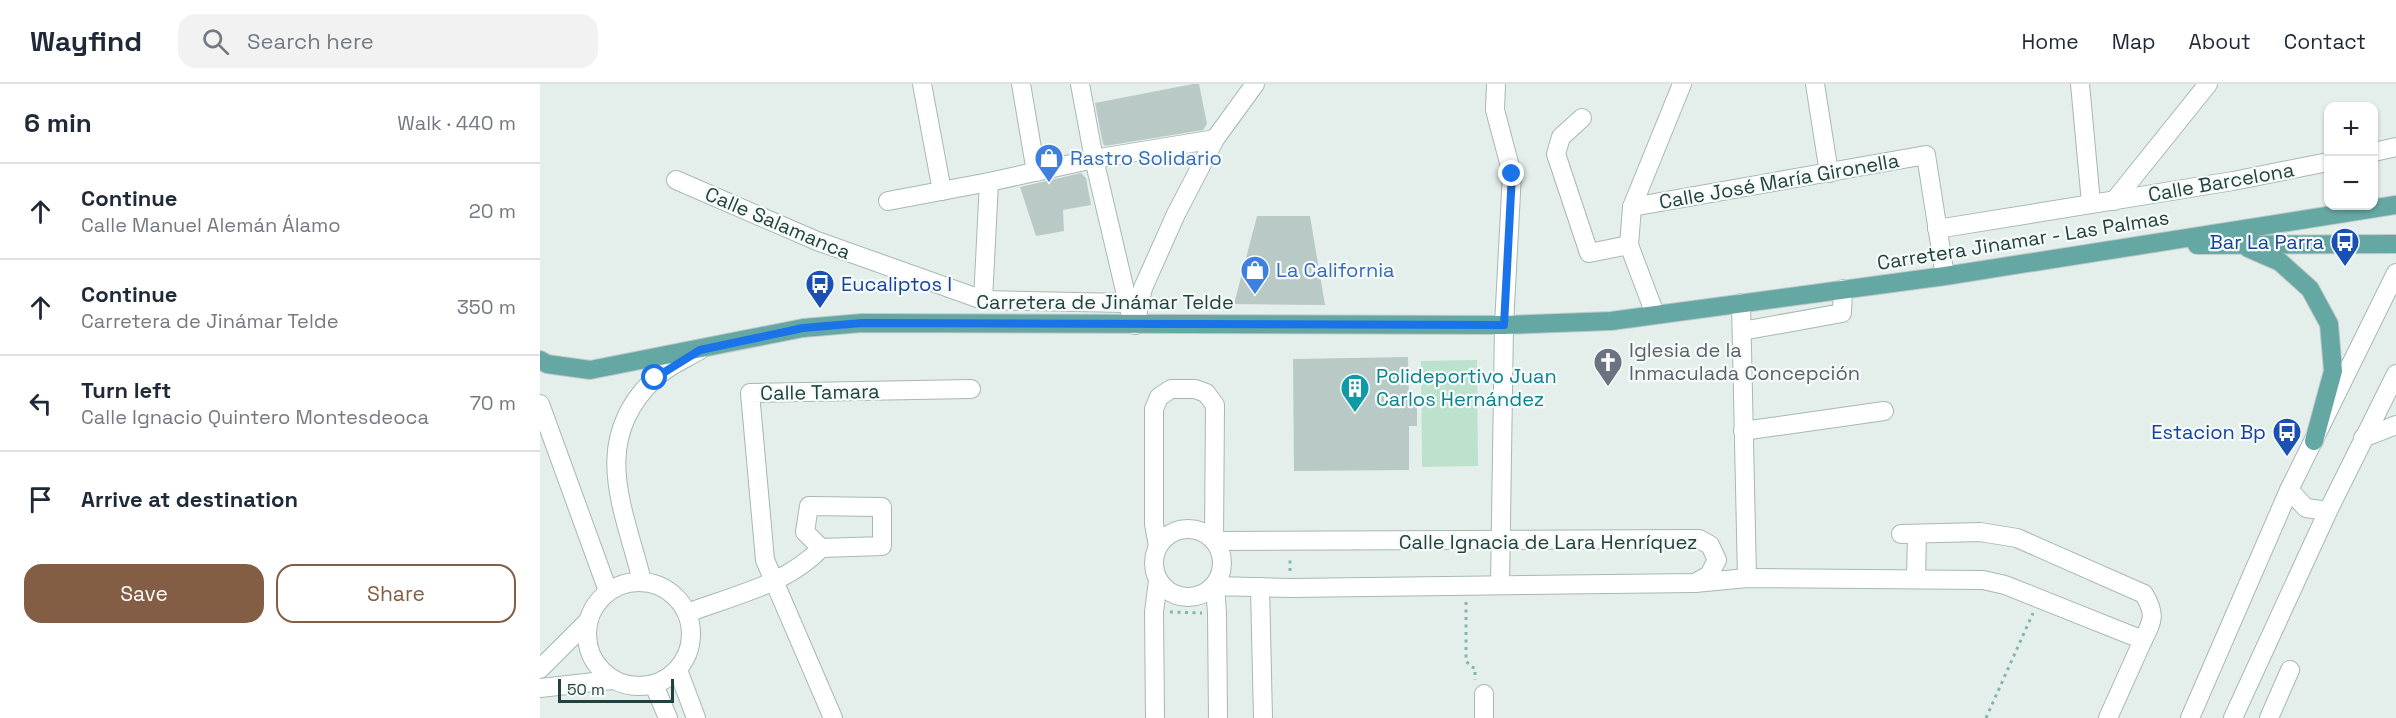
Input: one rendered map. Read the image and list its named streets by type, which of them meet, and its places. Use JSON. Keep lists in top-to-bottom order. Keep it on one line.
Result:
{"streets":{"main road":["Carretera Jinamar - Las Palmas","Carretera de Jinámar Telde"],"street":["Calle José María Gironella","Calle Barcelona","Calle Salamanca","Calle Tamara","Calle Ignacia de Lara Henríquez"]},"crossings":[["Calle José María Gironella","Calle Barcelona"],["Carretera Jinamar - Las Palmas","Carretera de Jinámar Telde"]],"places":{"shop":["Rastro Solidario","La California"],"bus stop":["Bar La Parra","Eucaliptos I","Estacion Bp"],"church":["Iglesia de la Inmaculada Concepción"],"building":["Polideportivo Juan Carlos Hernández"]},"scale_bar":"50 m","page":{"header":"Wayfind","search":"Search here","nav":["Home","Map","About","Contact"],"heading":["6 min","Walk · 440 m"],"map_buttons":["+","−"],"list":[["Continue","Calle Manuel Alemán Álamo","20 m"],["Continue","Carretera de Jinámar Telde","350 m"],["Turn left","Calle Ignacio Quintero Montesdeoca","70 m"],"Arrive at destination"],"buttons":["Save","Share"],"scale":"50 m"}}
